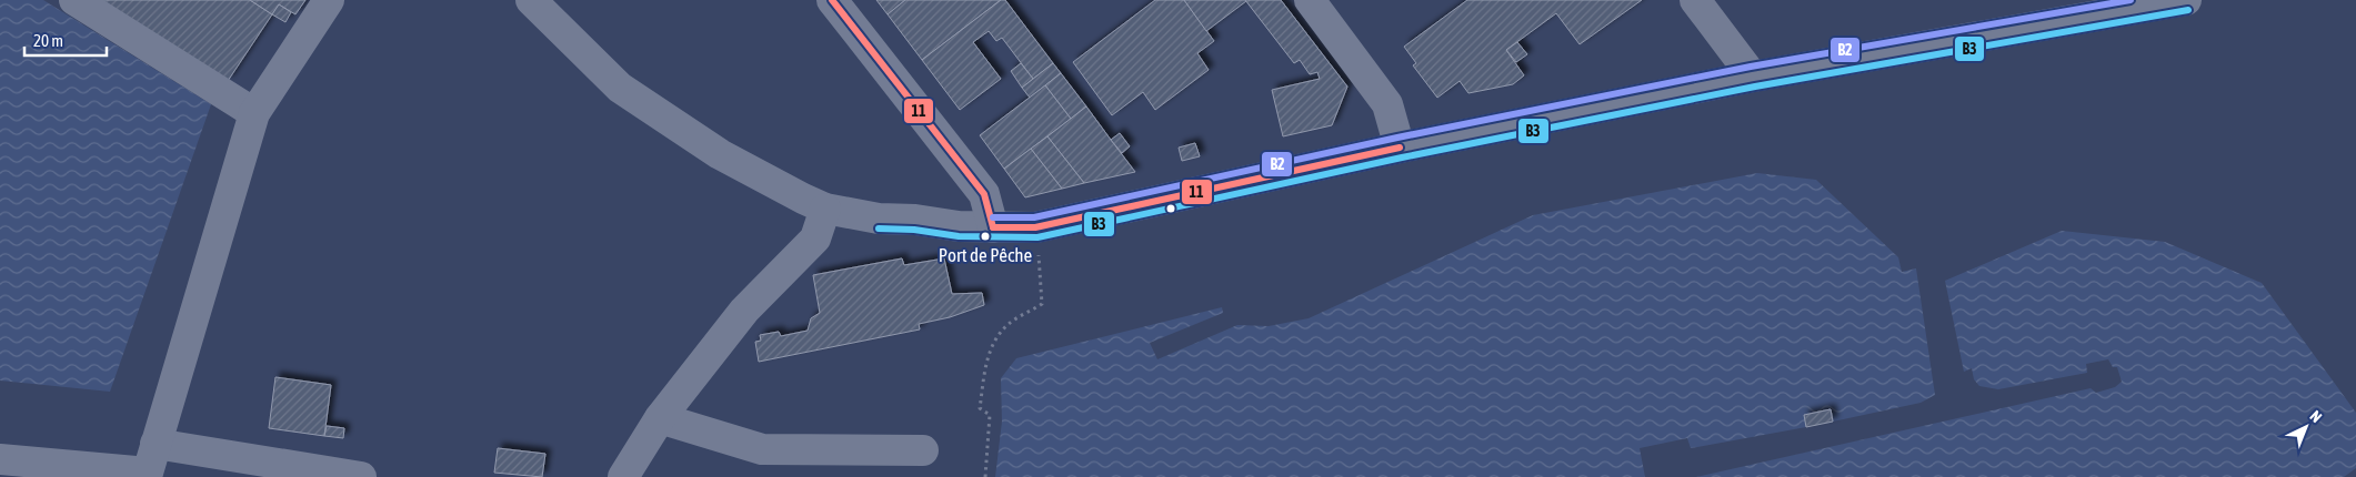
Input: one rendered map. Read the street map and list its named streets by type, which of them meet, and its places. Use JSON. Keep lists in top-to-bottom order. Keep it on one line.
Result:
{"places":["Port de Pêche"],"lines":["transit line 11","transit line B2","transit line B3"],"scale_bar":"20 m","north":"top right"}
